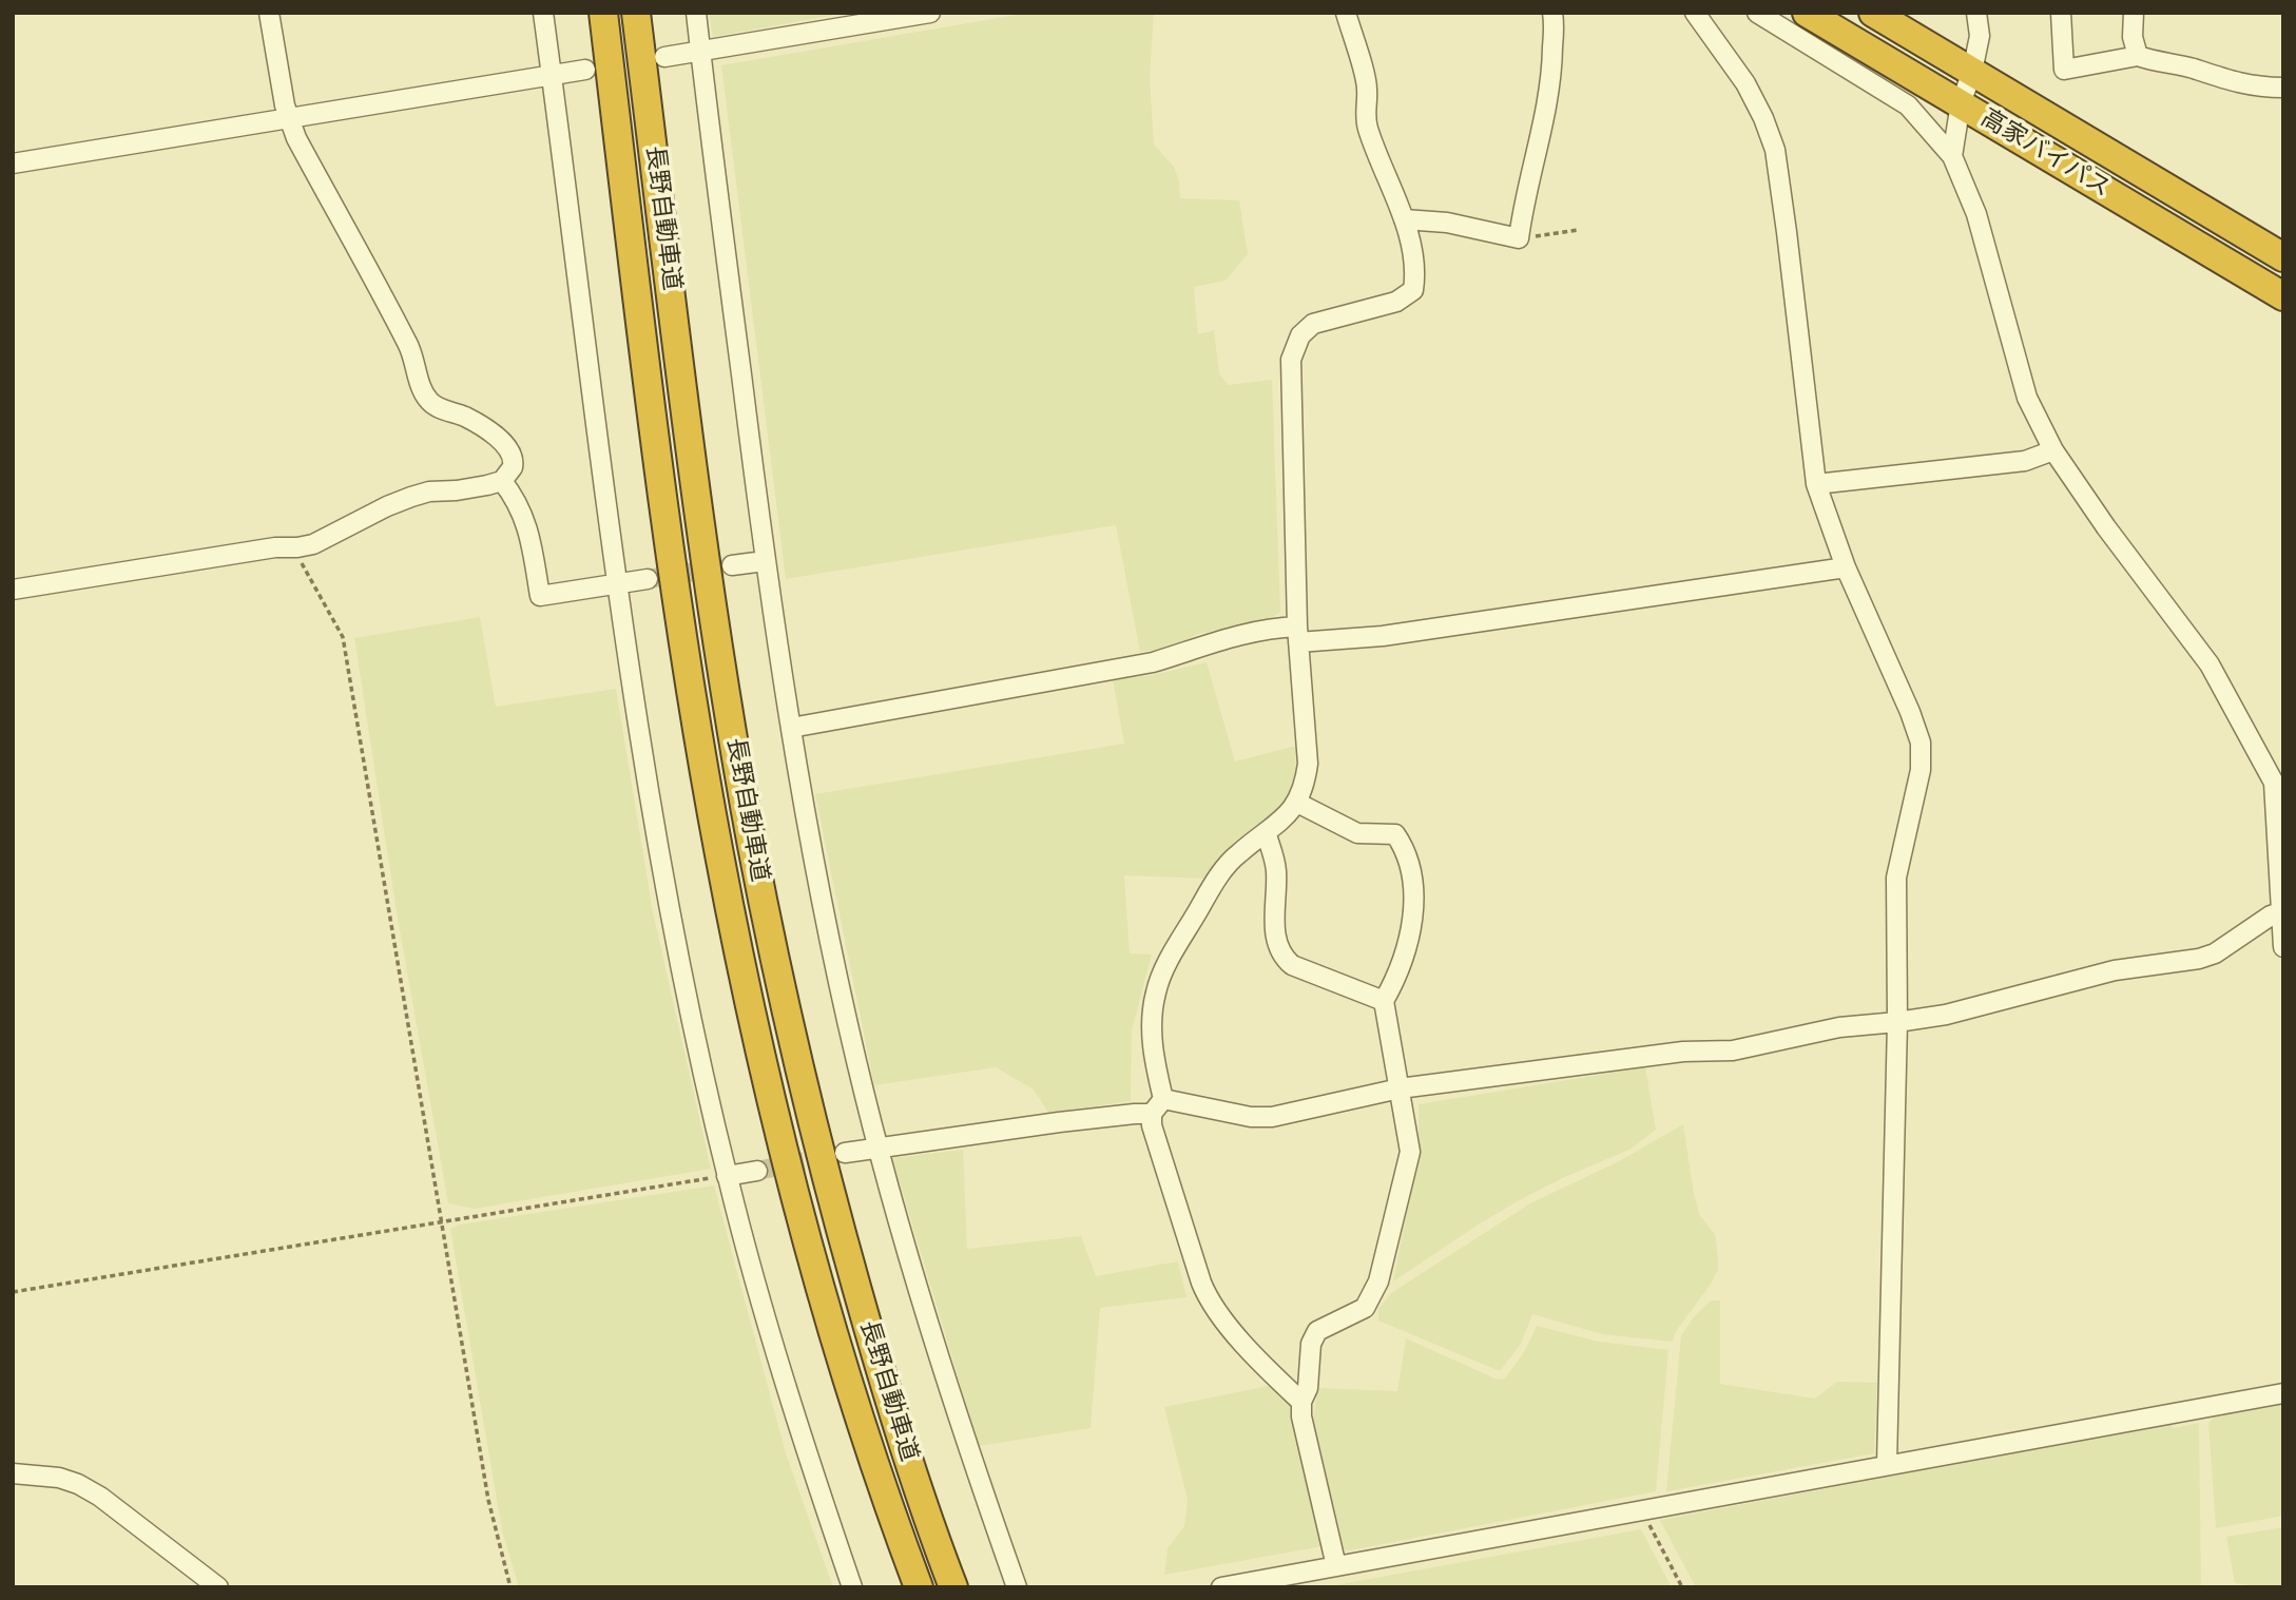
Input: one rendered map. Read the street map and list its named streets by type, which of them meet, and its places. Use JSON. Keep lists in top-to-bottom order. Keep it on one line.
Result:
{"streets":{"highway":["高家バイパス","長野自動車道"]}}
